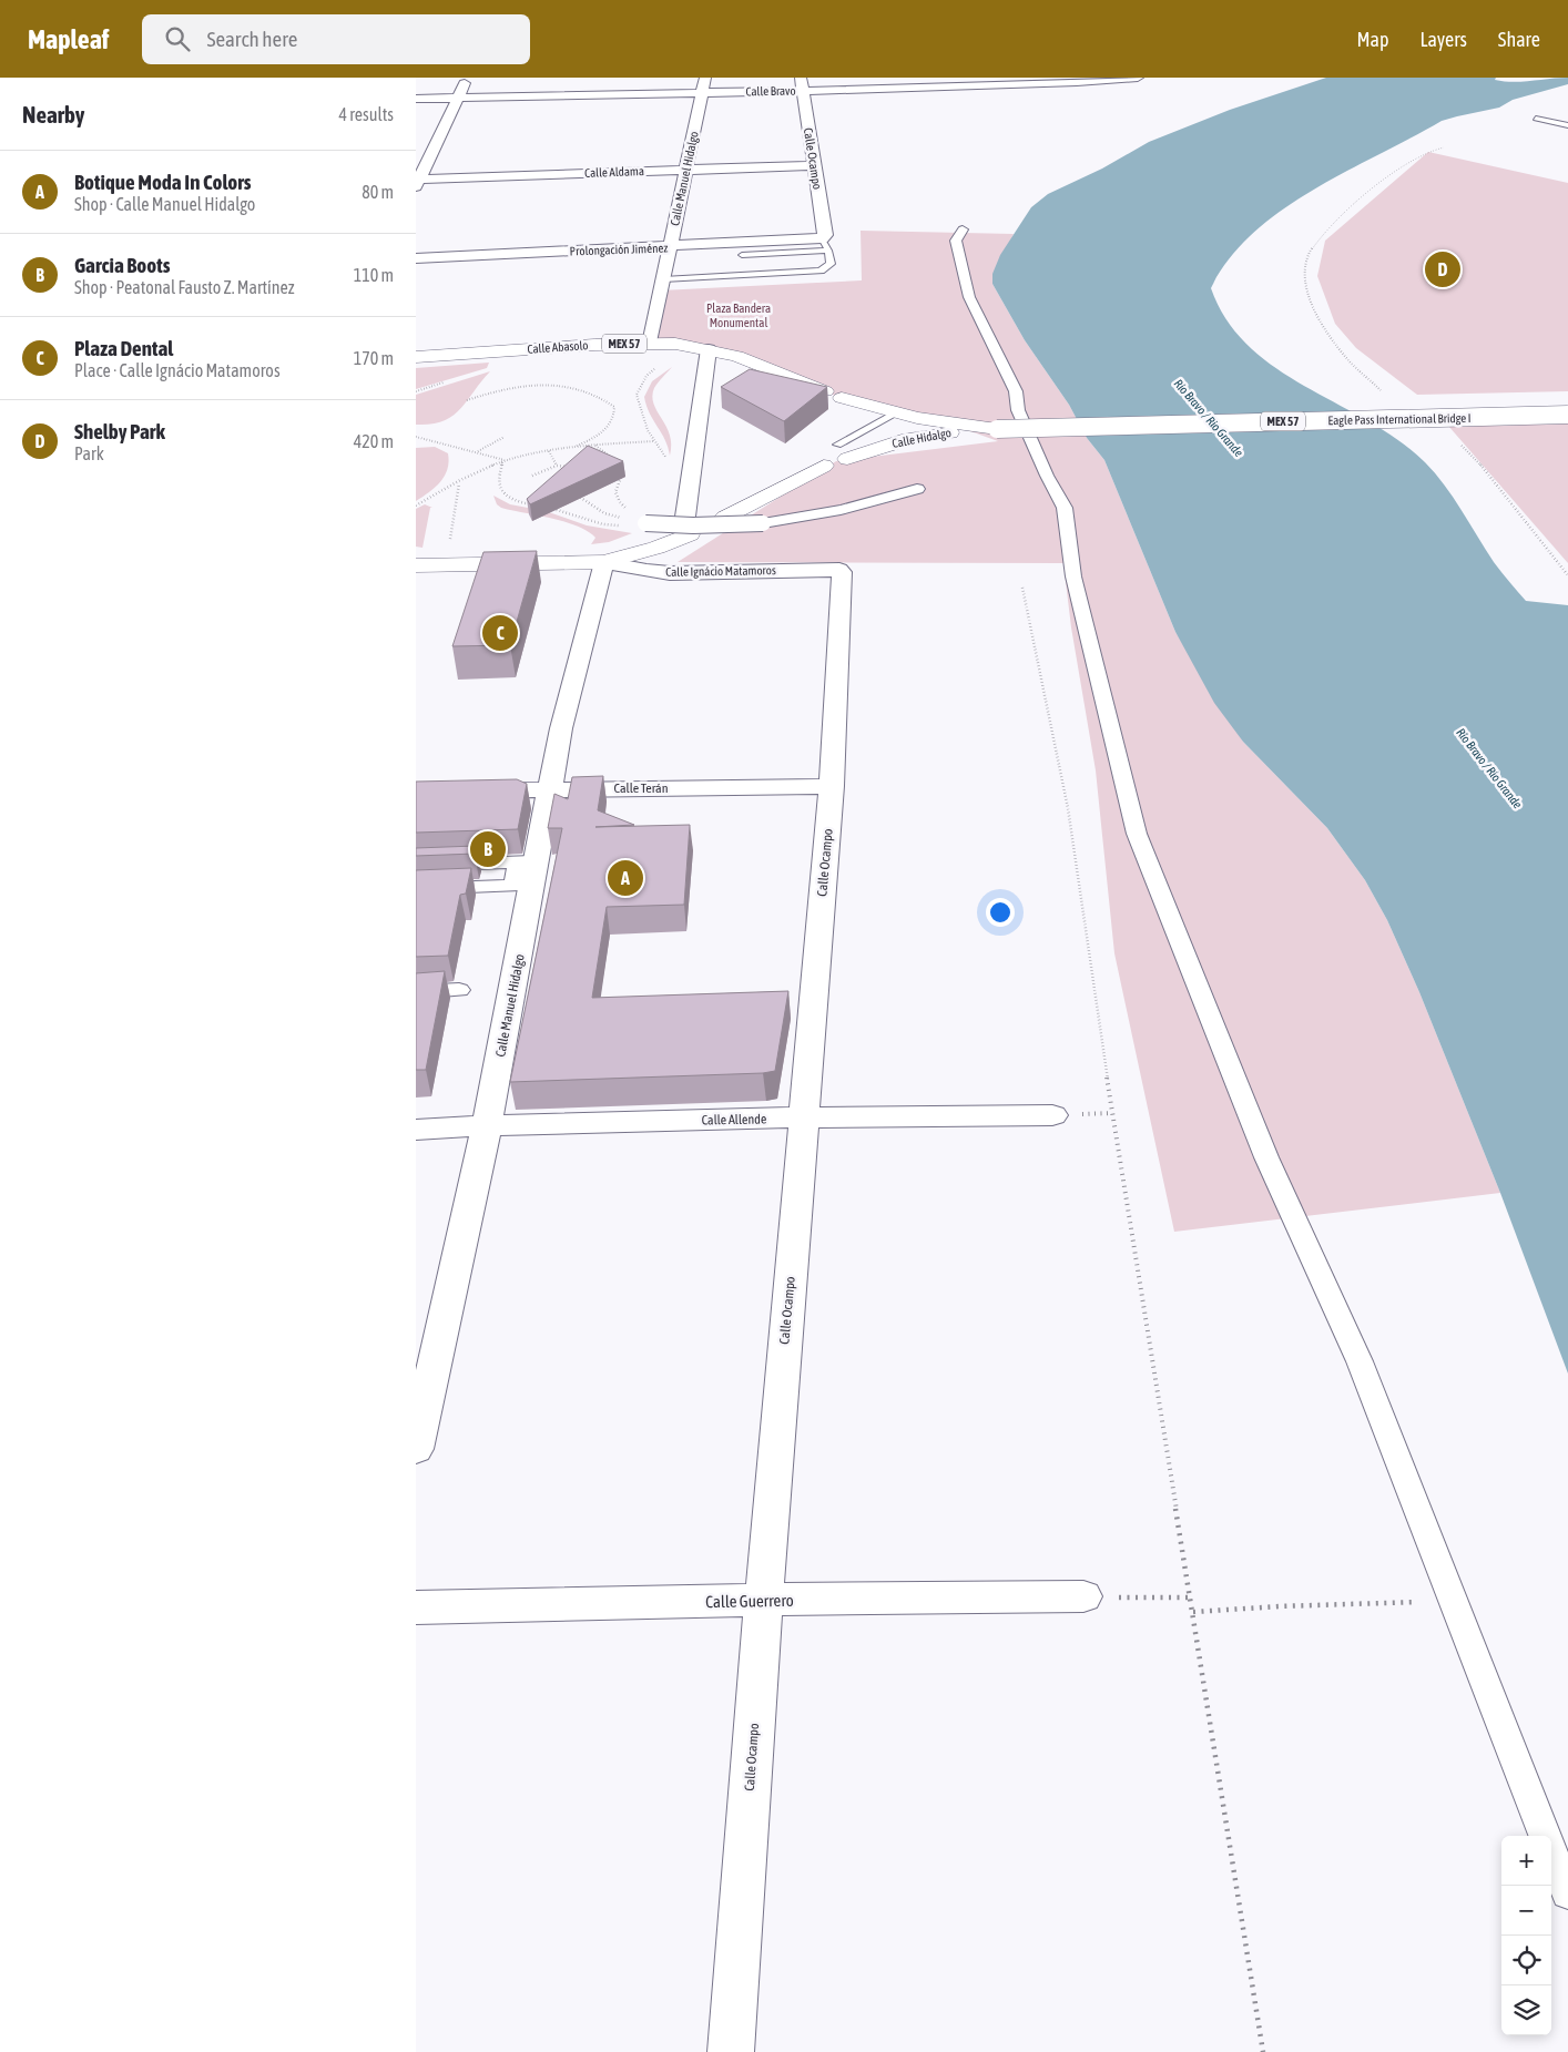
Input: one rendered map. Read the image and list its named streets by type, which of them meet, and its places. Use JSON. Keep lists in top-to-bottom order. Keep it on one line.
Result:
{"streets":{"main road":["MEX 57","Calle Abasolo","Eagle Pass International Bridge I","Calle Hidalgo","Calle Ignácio Matamoros"],"street":["Calle Bravo","Calle Ocampo","Calle Aldama","Calle Manuel Hidalgo","Prolongación Jiménez","Calle Terán","Calle Allende","Calle Guerrero"]},"crossings":[["Calle Bravo","Calle Ocampo"],["Calle Bravo","Calle Manuel Hidalgo"],["Calle Ocampo","Calle Aldama"],["Calle Ocampo","Prolongación Jiménez"],["Calle Ocampo","Calle Ignácio Matamoros"],["Calle Ocampo","Calle Terán"],["Calle Ocampo","Calle Allende"],["Calle Ocampo","Calle Guerrero"],["Calle Aldama","Calle Manuel Hidalgo"],["Calle Manuel Hidalgo","Prolongación Jiménez"],["Calle Manuel Hidalgo","Calle Abasolo"],["Calle Manuel Hidalgo","Calle Ignácio Matamoros"],["Calle Manuel Hidalgo","Calle Terán"],["Calle Manuel Hidalgo","Calle Allende"],["Calle Abasolo","Eagle Pass International Bridge I"],["Calle Abasolo","Calle Hidalgo"],["Eagle Pass International Bridge I","Calle Hidalgo"]],"water":["Río Bravo / Rio Grande"],"parks":["Plaza Bandera Monumental"],"page":{"header":"Mapleaf","search":"Search here","nav":["Map","Layers","Share"],"heading":["Nearby","4 results"],"list":[{"mark":"A","name":"Botique Moda In Colors","note":"Shop · Calle Manuel Hidalgo","value":"80 m"},{"mark":"B","name":"Garcia Boots","note":"Shop · Peatonal Fausto Z. Martínez","value":"110 m"},{"mark":"C","name":"Plaza Dental","note":"Place · Calle Ignácio Matamoros","value":"170 m"},{"mark":"D","name":"Shelby Park","note":"Park","value":"420 m"}],"pins":["D","C","B","A"],"map_buttons":["+","−"]}}
